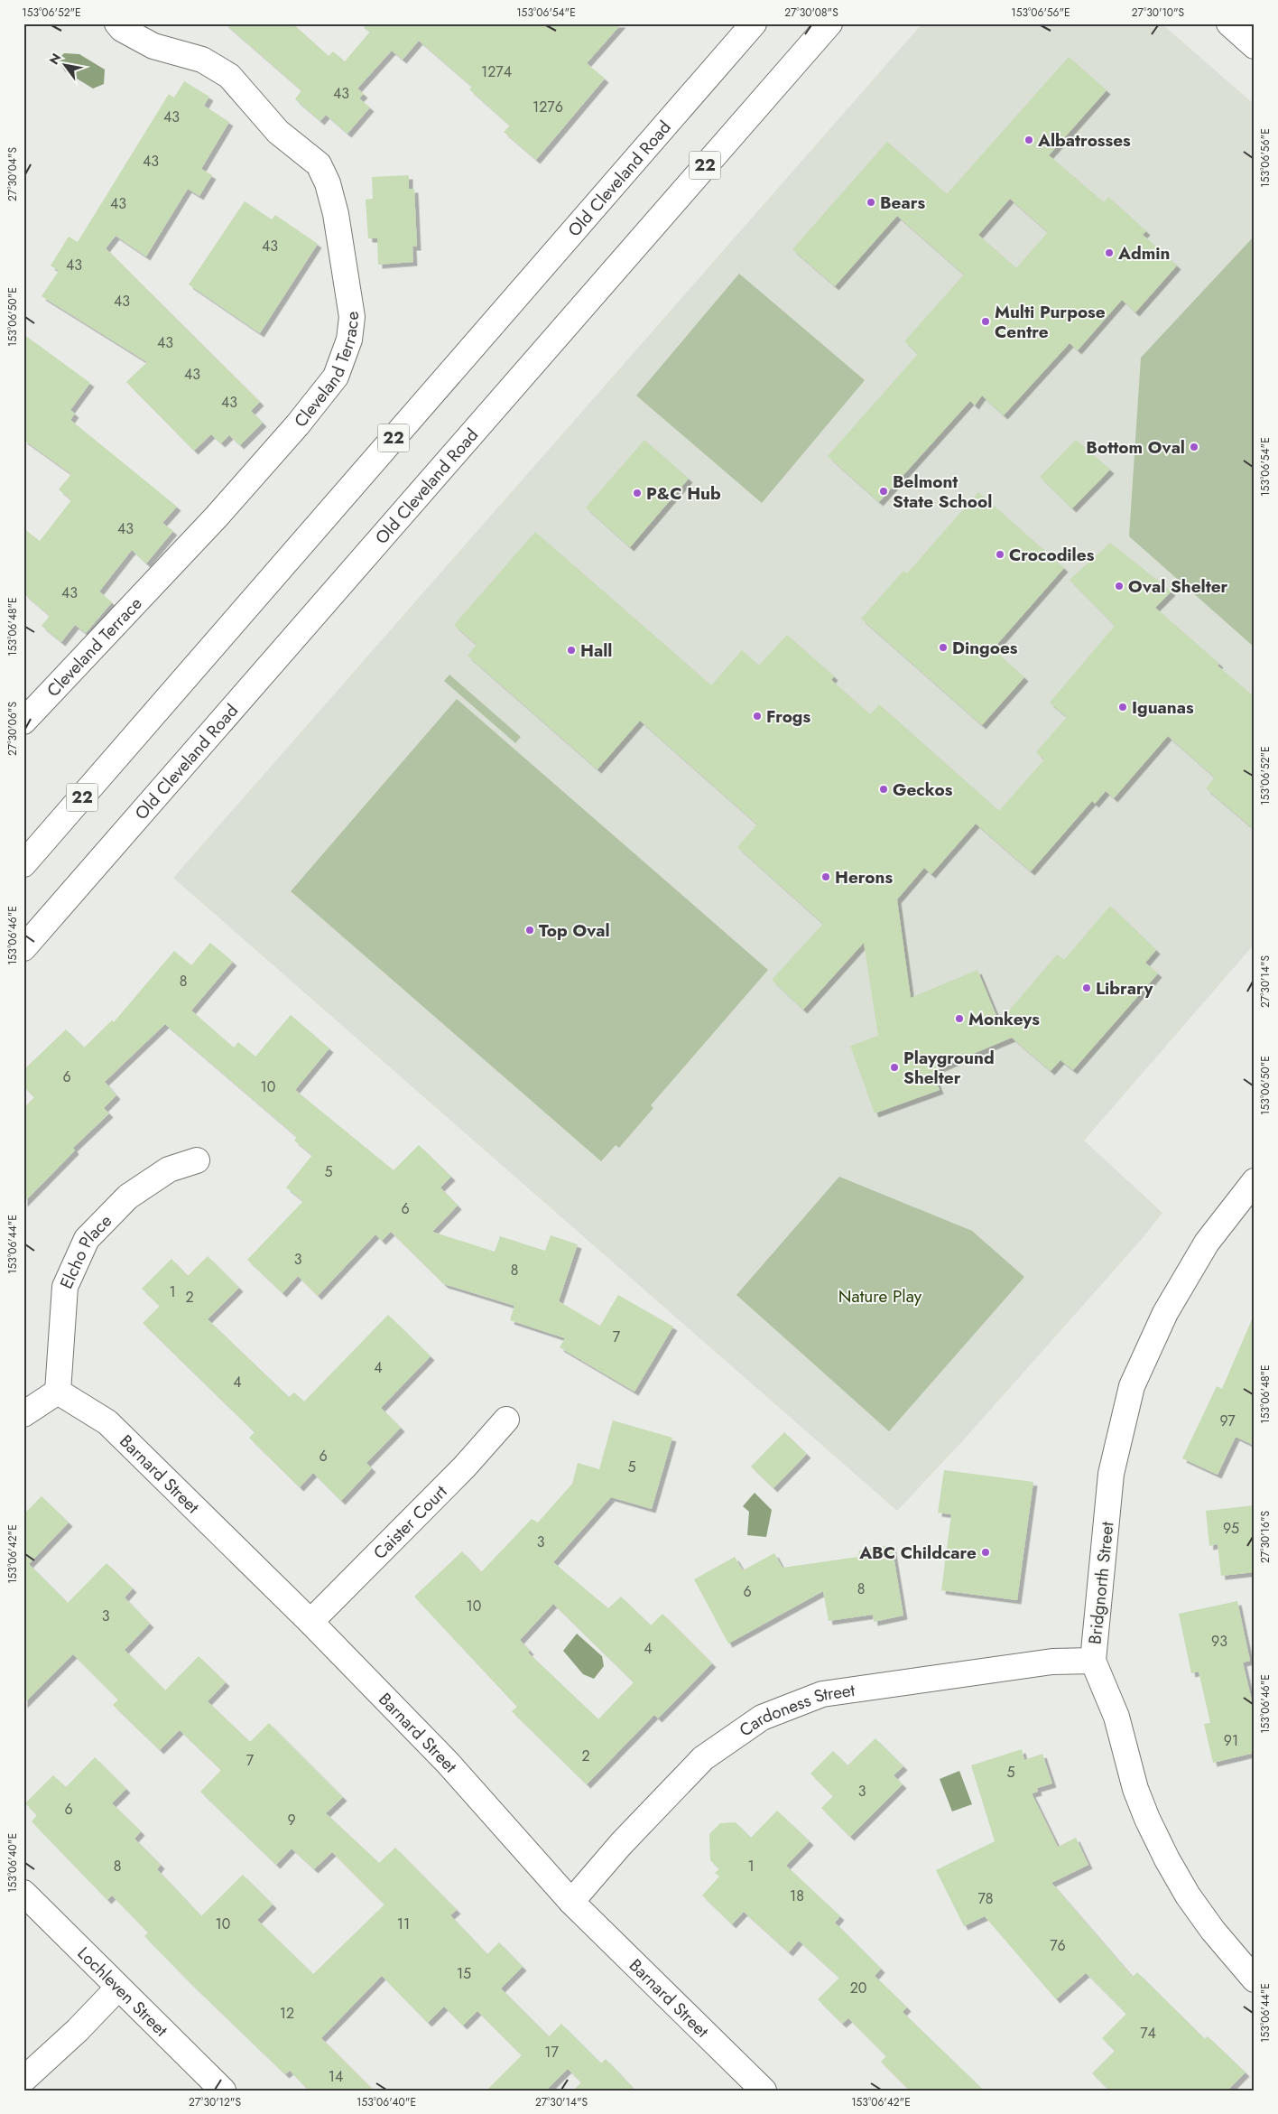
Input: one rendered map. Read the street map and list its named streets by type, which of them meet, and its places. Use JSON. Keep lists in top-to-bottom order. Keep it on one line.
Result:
{"streets":{"main road":["22","Old Cleveland Road","Cleveland Terrace","Elcho Place","Barnard Street","Caister Court","Bridgnorth Street","Cardoness Street","Lochleven Street"]},"crossings":[["Elcho Place","Barnard Street"],["Barnard Street","Caister Court"],["Barnard Street","Cardoness Street"],["Bridgnorth Street","Cardoness Street"]],"parks":["Nature Play"],"places":["Albatrosses","Bears","Admin","Multi Purpose Centre","Bottom Oval","Belmont State School","P&C Hub","Crocodiles","Oval Shelter","Dingoes","Hall","Iguanas","Frogs","Geckos","Herons","Top Oval","Library","Monkeys","Playground Shelter","ABC Childcare"],"house_numbers":["1274","43","1276","43","43","43","43","43","43","43","43","43","43","43","8","6","10","5","6","3","8","1","2","7","4","4","97","6","5","95","3","8","6","10","3","93","4","91","2","7","5","3","6","9","8","1","18","78","10","11","76","15","20","12","74","17","14"],"north":"top left","coordinates":["153°06'52\"E","153°06'54\"E","27°30'08\"S","153°06'56\"E","27°30'10\"S","27°30'04\"S","153°06'50\"E","153°06'48\"E","27°30'06\"S","153°06'46\"E","27°30'14\"S","153°06'44\"E","27°30'16\"S","153°06'42\"E","153°06'40\"E","27°30'12\"S"]}
